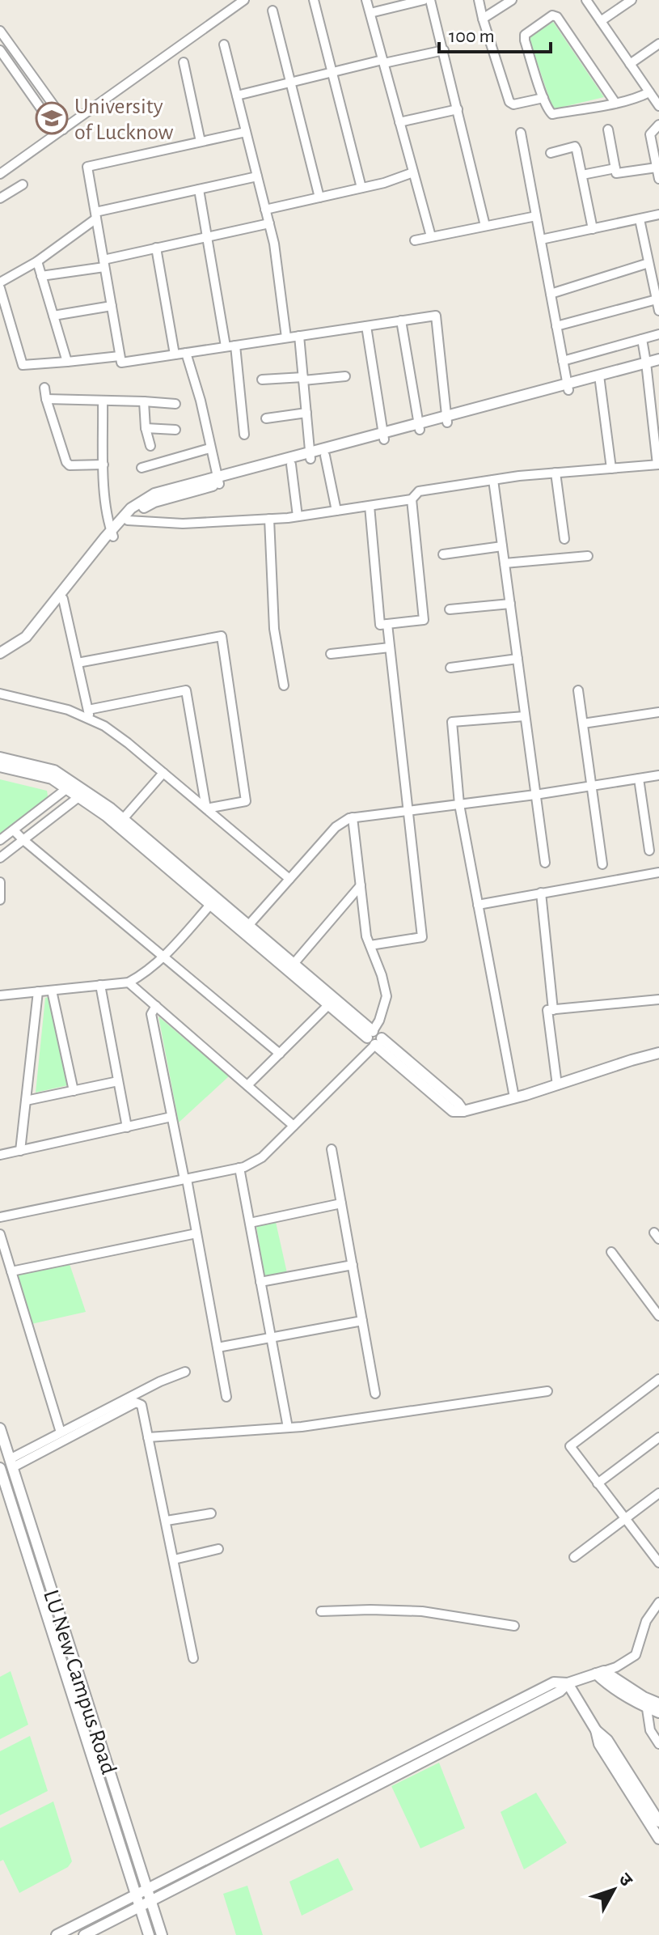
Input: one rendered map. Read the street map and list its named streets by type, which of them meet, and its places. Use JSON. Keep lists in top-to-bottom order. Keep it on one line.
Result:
{"streets":{"street":["LU New Campus Road"]},"places":{"school or university":["University of Lucknow"]},"scale_bar":"100 m","north":"top right"}
